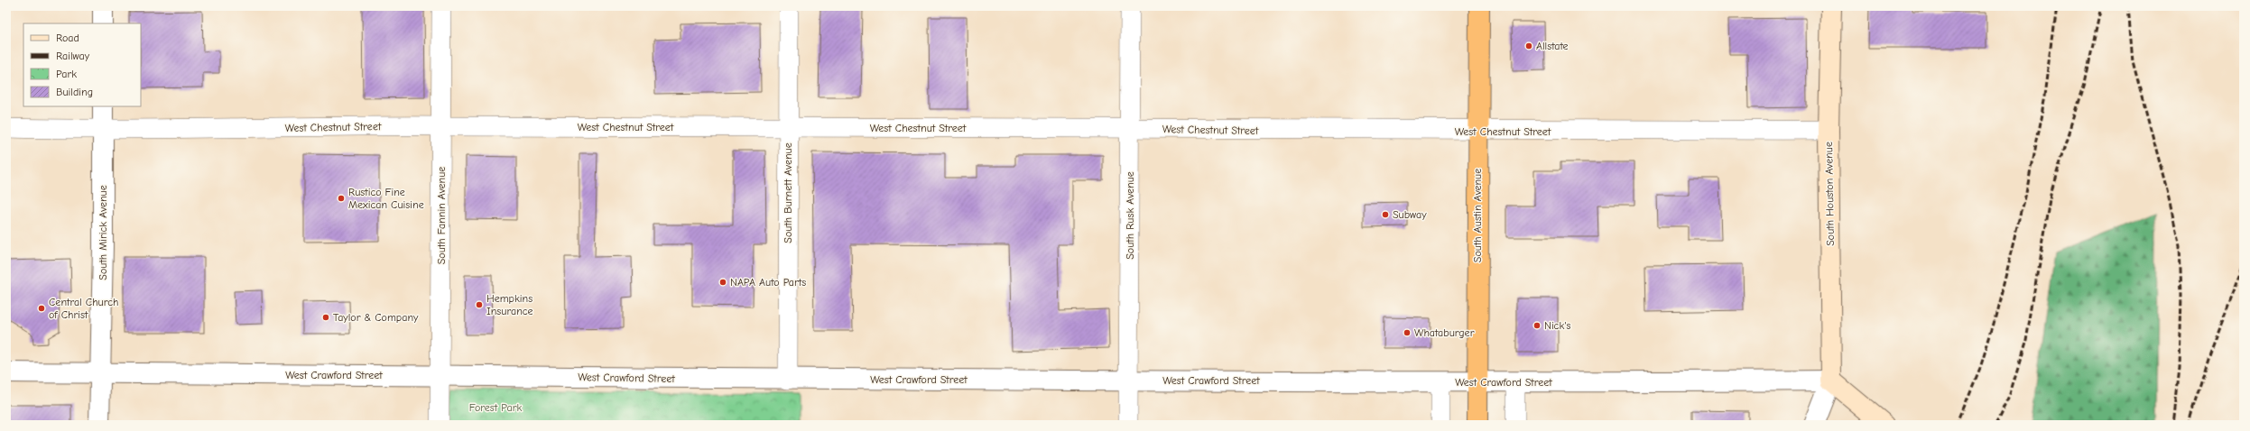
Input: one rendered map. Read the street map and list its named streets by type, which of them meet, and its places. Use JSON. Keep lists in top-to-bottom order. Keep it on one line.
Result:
{"streets":{"highway":["South Austin Avenue"],"main road":["South Houston Avenue"],"street":["West Chestnut Street","South Burnett Avenue","South Fannin Avenue","South Rusk Avenue","South Mirick Avenue","West Crawford Street"]},"crossings":[["West Chestnut Street","South Burnett Avenue"],["West Chestnut Street","South Houston Avenue"],["West Chestnut Street","South Fannin Avenue"],["West Chestnut Street","South Rusk Avenue"],["West Chestnut Street","South Austin Avenue"],["West Chestnut Street","South Mirick Avenue"],["South Burnett Avenue","West Crawford Street"],["South Houston Avenue","West Crawford Street"],["South Fannin Avenue","West Crawford Street"],["South Rusk Avenue","West Crawford Street"],["South Austin Avenue","West Crawford Street"],["South Mirick Avenue","West Crawford Street"]],"parks":["Forest Park"],"places":["Allstate","Rustico Fine Mexican Cuisine","Subway","NAPA Auto Parts","Hempkins Insurance","Central Church of Christ","Taylor & Company","Nick's","Whataburger"],"legend":["Road","Railway","Park","Building"]}
